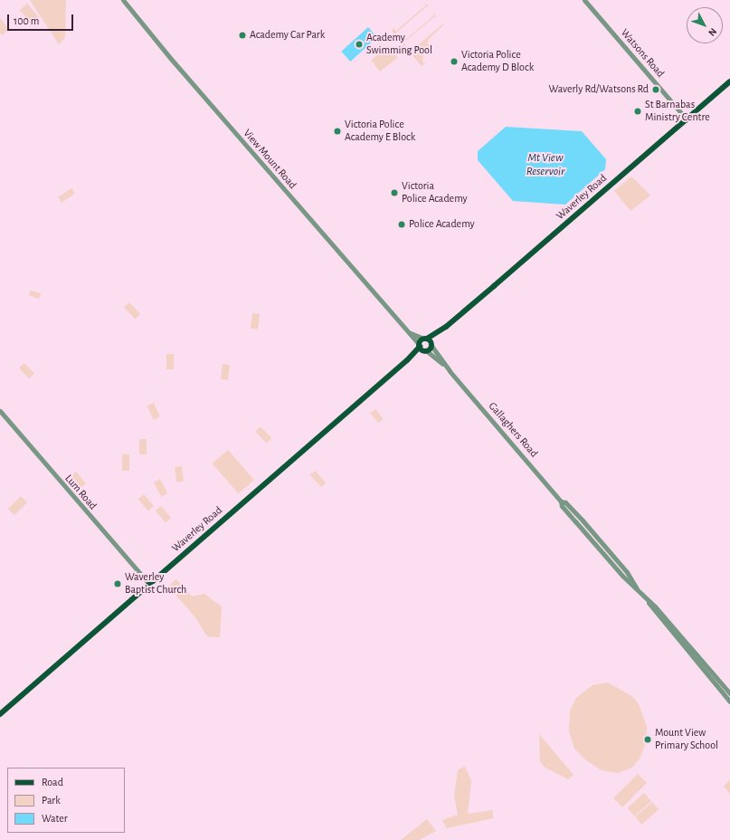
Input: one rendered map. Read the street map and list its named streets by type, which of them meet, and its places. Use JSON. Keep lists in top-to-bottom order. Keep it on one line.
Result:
{"streets":{"main road":["Waverley Road"],"street":["Watsons Road","View Mount Road","Gallaghers Road","Lum Road"]},"crossings":[["Watsons Road","Waverley Road"],["View Mount Road","Waverley Road"],["View Mount Road","Gallaghers Road"],["Waverley Road","Gallaghers Road"],["Waverley Road","Lum Road"]],"water":["Mt View Reservoir"],"places":["Academy Car Park","Academy Swimming Pool","Victoria Police Academy D Block","Waverly Rd/Watsons Rd","St Barnabas Ministry Centre","Victoria Police Academy E Block","Victoria Police Academy","Police Academy","Waverley Baptist Church","Mount View Primary School"],"legend":["Road","Park","Water"],"scale_bar":"100 m","north":"bottom right"}
